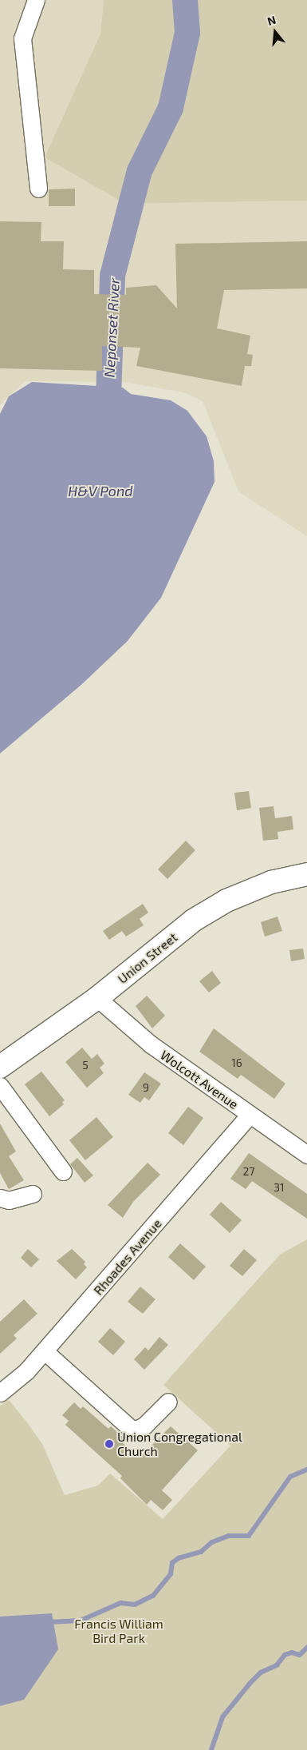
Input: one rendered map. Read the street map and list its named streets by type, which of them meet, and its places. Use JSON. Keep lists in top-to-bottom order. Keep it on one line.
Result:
{"streets":{"main road":["Union Street"],"street":["Wolcott Avenue","Rhoades Avenue"]},"crossings":[["Union Street","Wolcott Avenue"],["Wolcott Avenue","Rhoades Avenue"]],"water":["Neponset River","H&V Pond"],"parks":["Francis William Bird Park"],"places":["Union Congregational Church"],"house_numbers":["16","5","9","27","31"],"north":"top"}
